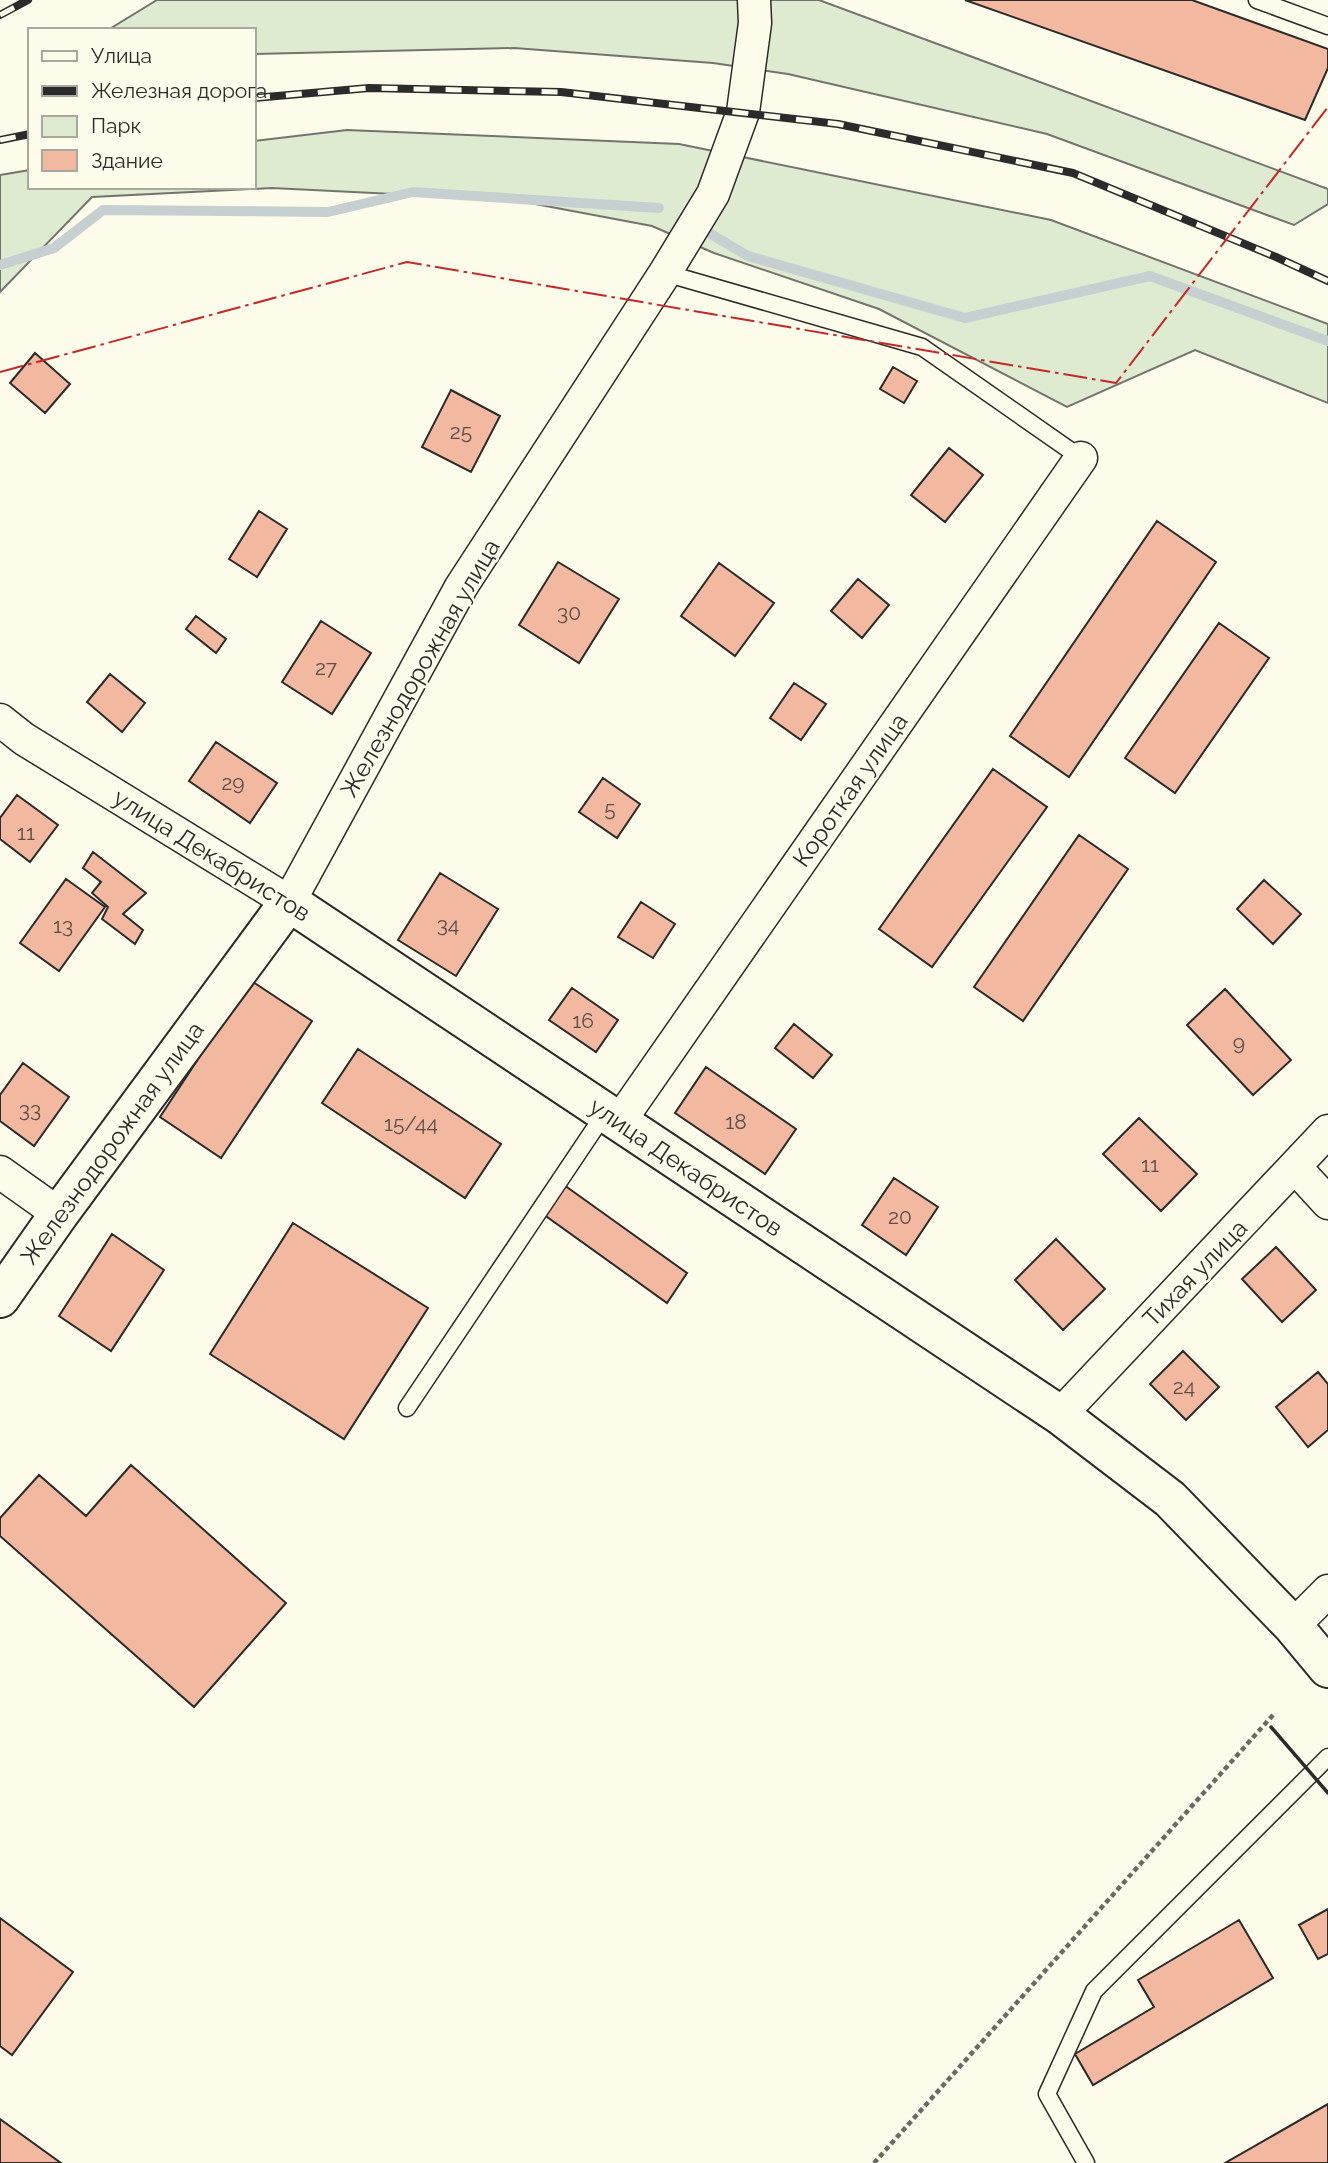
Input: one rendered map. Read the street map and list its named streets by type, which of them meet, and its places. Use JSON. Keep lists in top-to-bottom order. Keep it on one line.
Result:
{"streets":{"street":["Железнодорожная улица","Короткая улица","улица Декабристов","Тихая улица"]},"crossings":[["Железнодорожная улица","улица Декабристов"],["Короткая улица","улица Декабристов"],["улица Декабристов","Тихая улица"]],"house_numbers":["25","30","27","29","5","11","34","13","16","9","33","18","15/44","11","20","24"],"legend":["Улица","Железная дорога","Парк","Здание"]}
